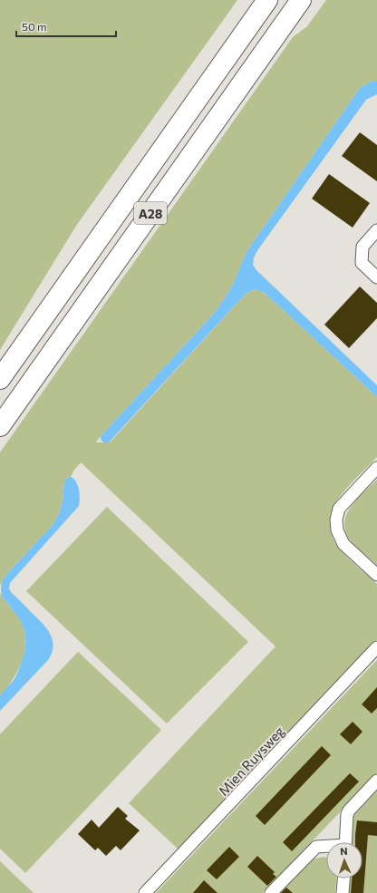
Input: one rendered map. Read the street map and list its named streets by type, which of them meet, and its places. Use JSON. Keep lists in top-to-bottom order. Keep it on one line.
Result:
{"streets":{"highway":["A28"],"street":["Mien Ruysweg"]},"scale_bar":"50 m","north":"top"}
